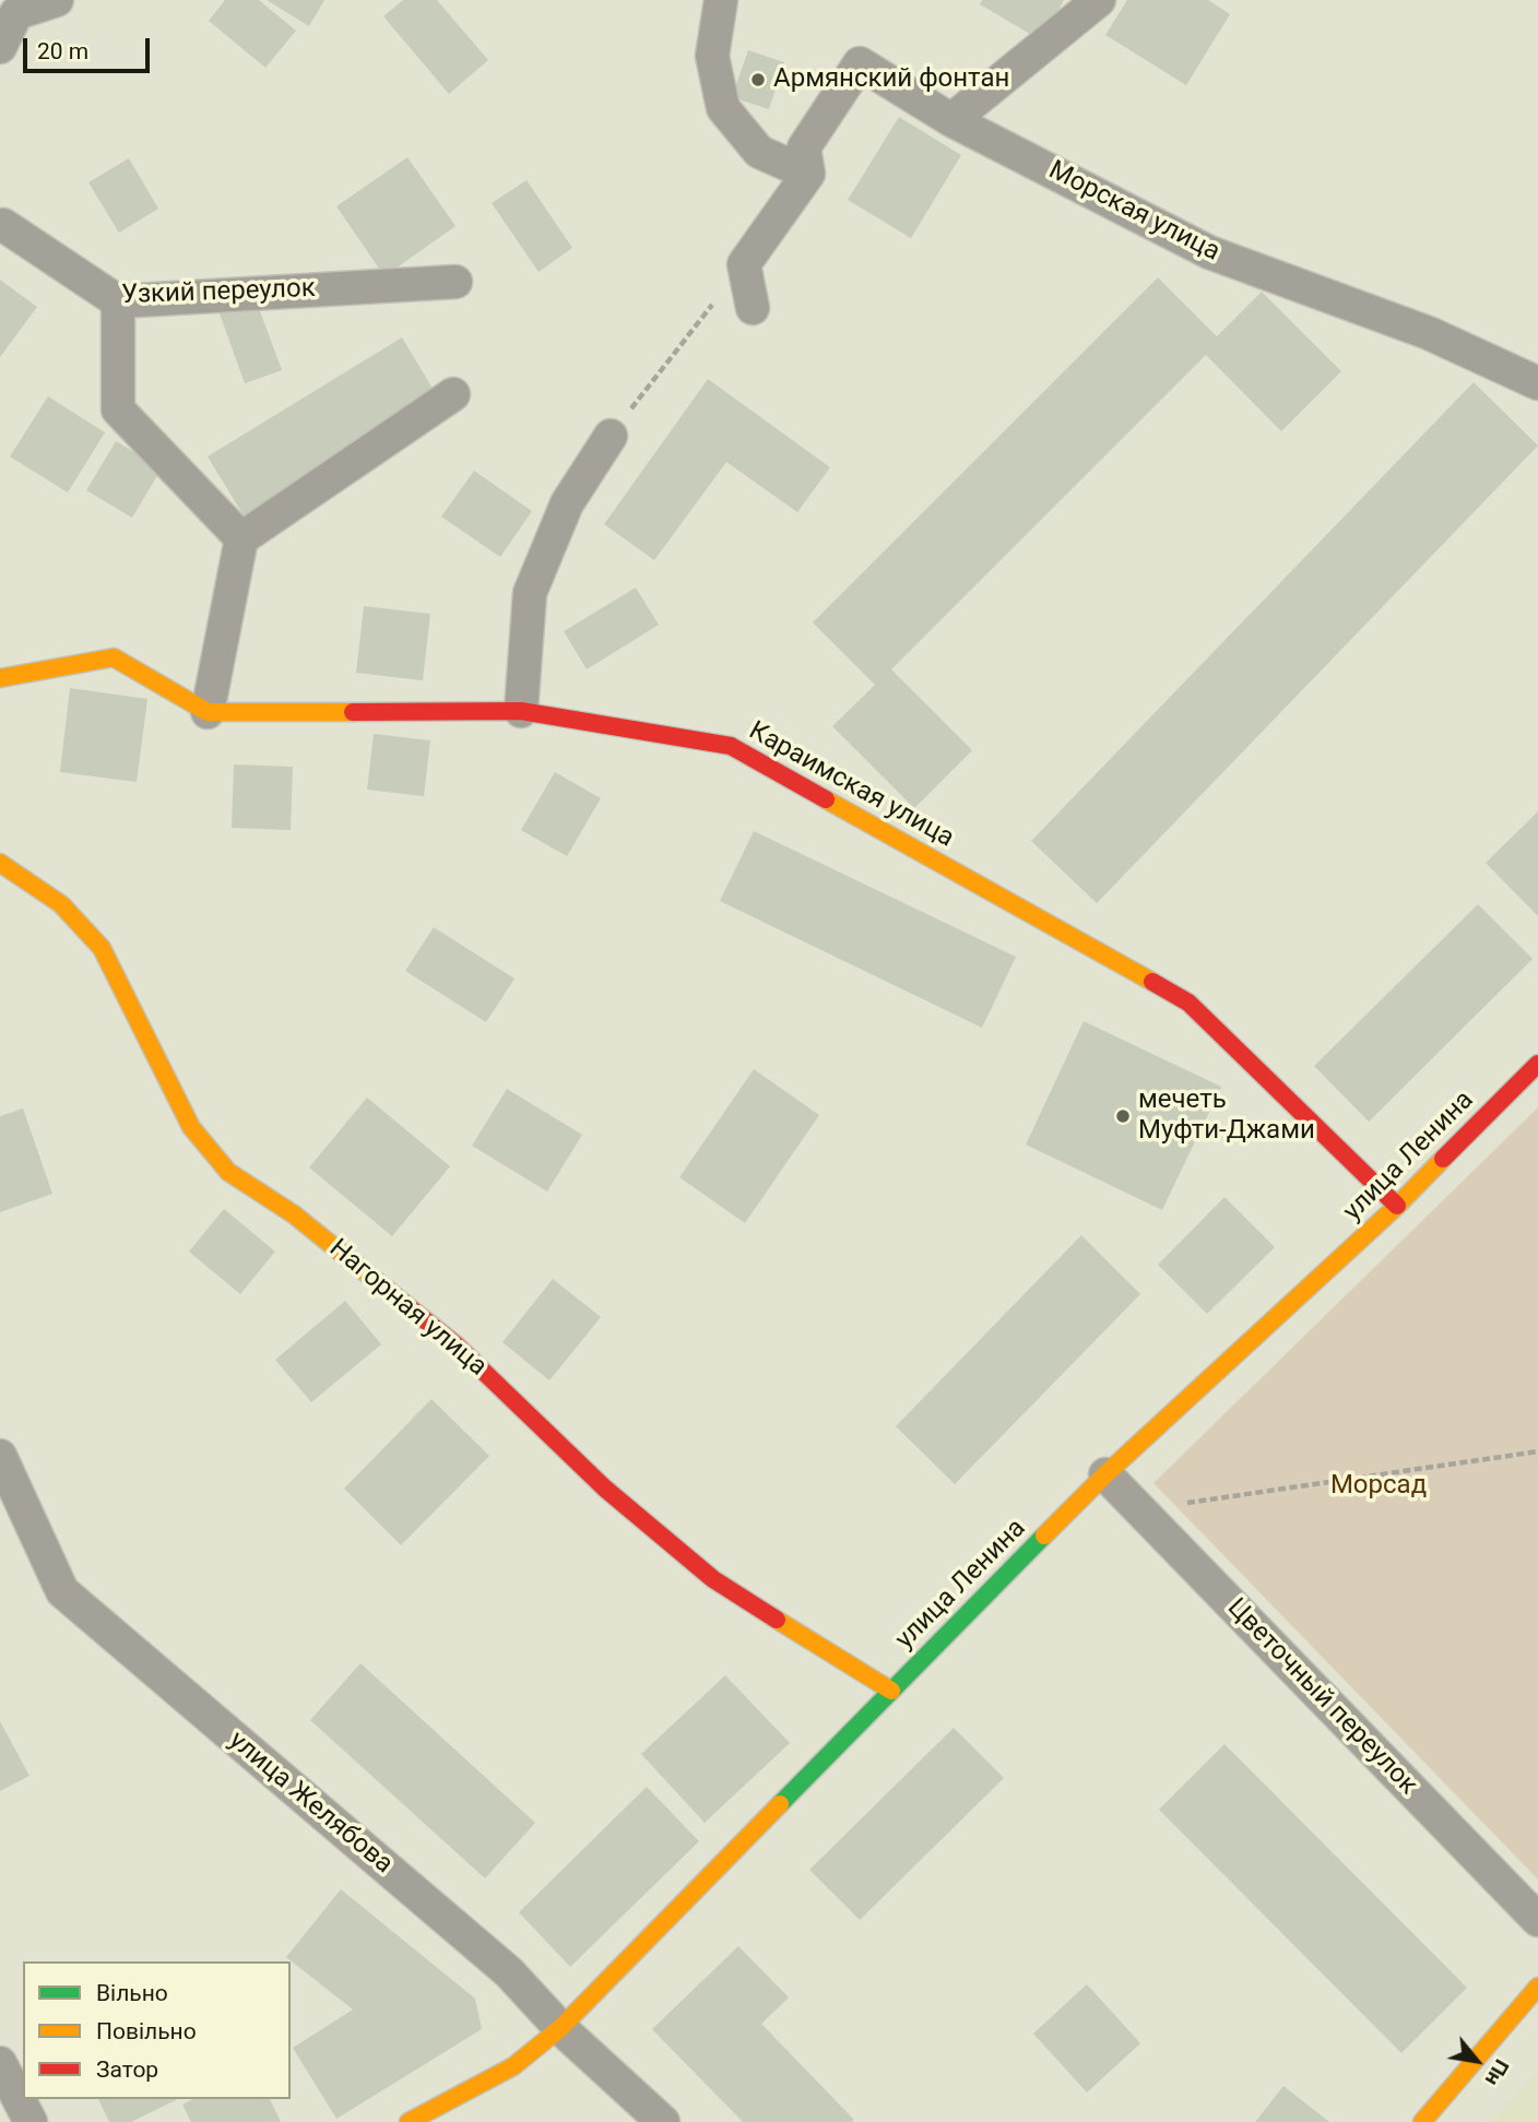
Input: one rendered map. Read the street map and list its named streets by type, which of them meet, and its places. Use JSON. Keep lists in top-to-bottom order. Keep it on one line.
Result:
{"streets":{"street":["Морская улица","Узкий переулок","Караимская улица","улица Ленина","Нагорная улица","Цветочный переулок","улица Желябова"]},"crossings":[["Караимская улица","улица Ленина"],["улица Ленина","Нагорная улица"],["улица Ленина","Цветочный переулок"],["улица Ленина","улица Желябова"]],"parks":["Морсад"],"places":["Армянский фонтан","мечеть Муфти-Джами"],"legend":["Вільно","Повільно","Затор"],"scale_bar":"20 m","north":"bottom right"}
